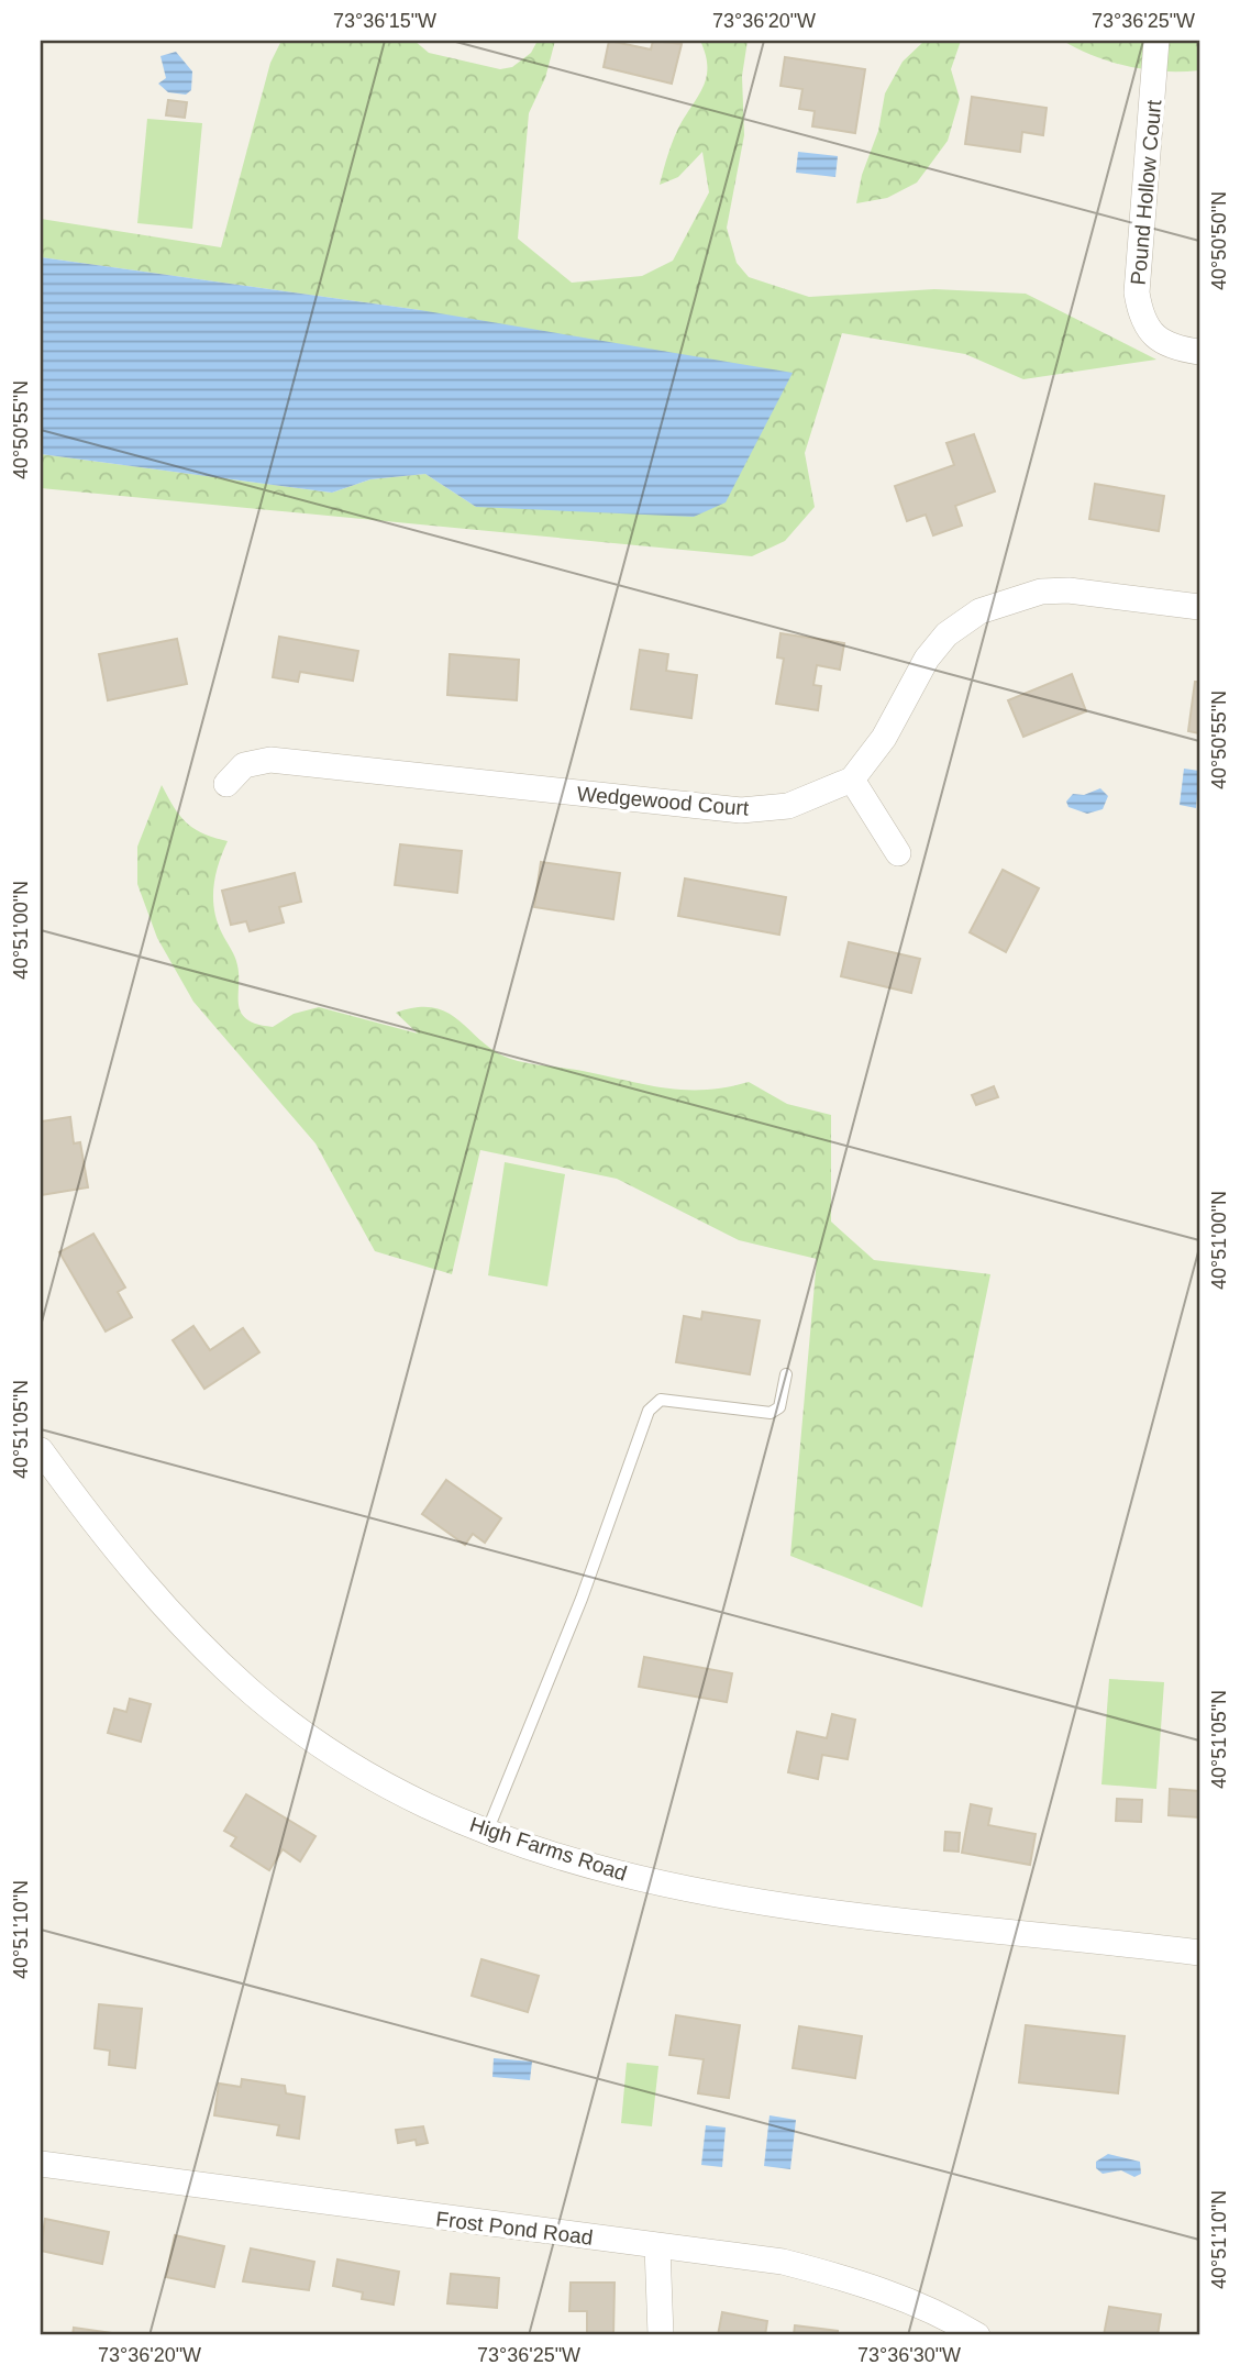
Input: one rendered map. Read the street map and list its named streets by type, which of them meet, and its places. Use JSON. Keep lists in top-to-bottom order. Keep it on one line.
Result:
{"streets":{"street":["Pound Hollow Court","Wedgewood Court","High Farms Road","Frost Pond Road"]},"coordinates":["73°36'15\"W","73°36'20\"W","73°36'25\"W","40°50'50\"N","40°50'55\"N","40°51'00\"N","40°51'05\"N","40°51'10\"N","73°36'30\"W"]}
